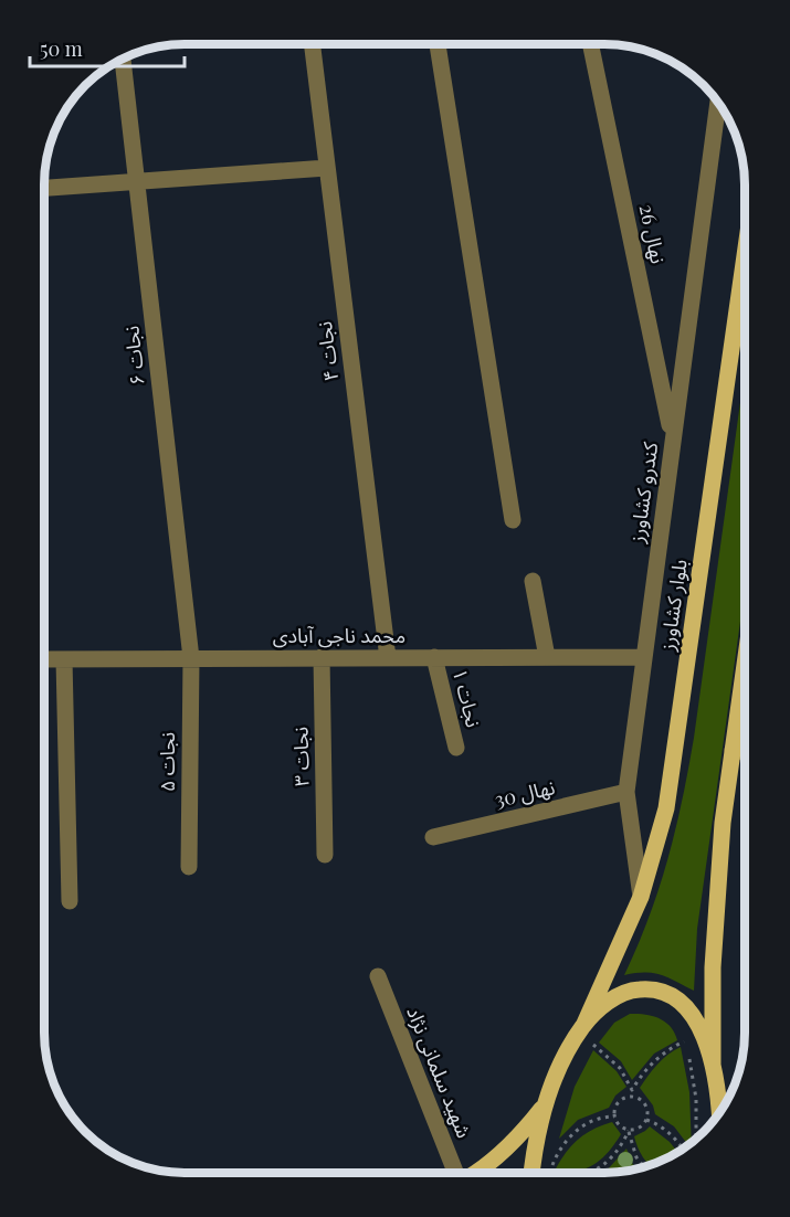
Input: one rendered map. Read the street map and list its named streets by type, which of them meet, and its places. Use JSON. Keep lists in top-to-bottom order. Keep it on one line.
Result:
{"streets":{"main road":["بلوار کشاورز"],"street":["نهال 26","نجات ۴","نجات ۶","کندرو کشاورز","محمد ناجی آبادی","نجات ۱","نجات ۳","نجات ۵","نهال 30","شهید سلمانی نژاد"]},"crossings":[["نهال 26","کندرو کشاورز"],["نجات ۴","محمد ناجی آبادی"],["نجات ۶","محمد ناجی آبادی"],["نجات ۶","نجات ۵"],["کندرو کشاورز","بلوار کشاورز"],["کندرو کشاورز","محمد ناجی آبادی"],["کندرو کشاورز","نهال 30"],["محمد ناجی آبادی","نجات ۱"],["محمد ناجی آبادی","نجات ۳"],["محمد ناجی آبادی","نجات ۵"]],"scale_bar":"50 m"}
